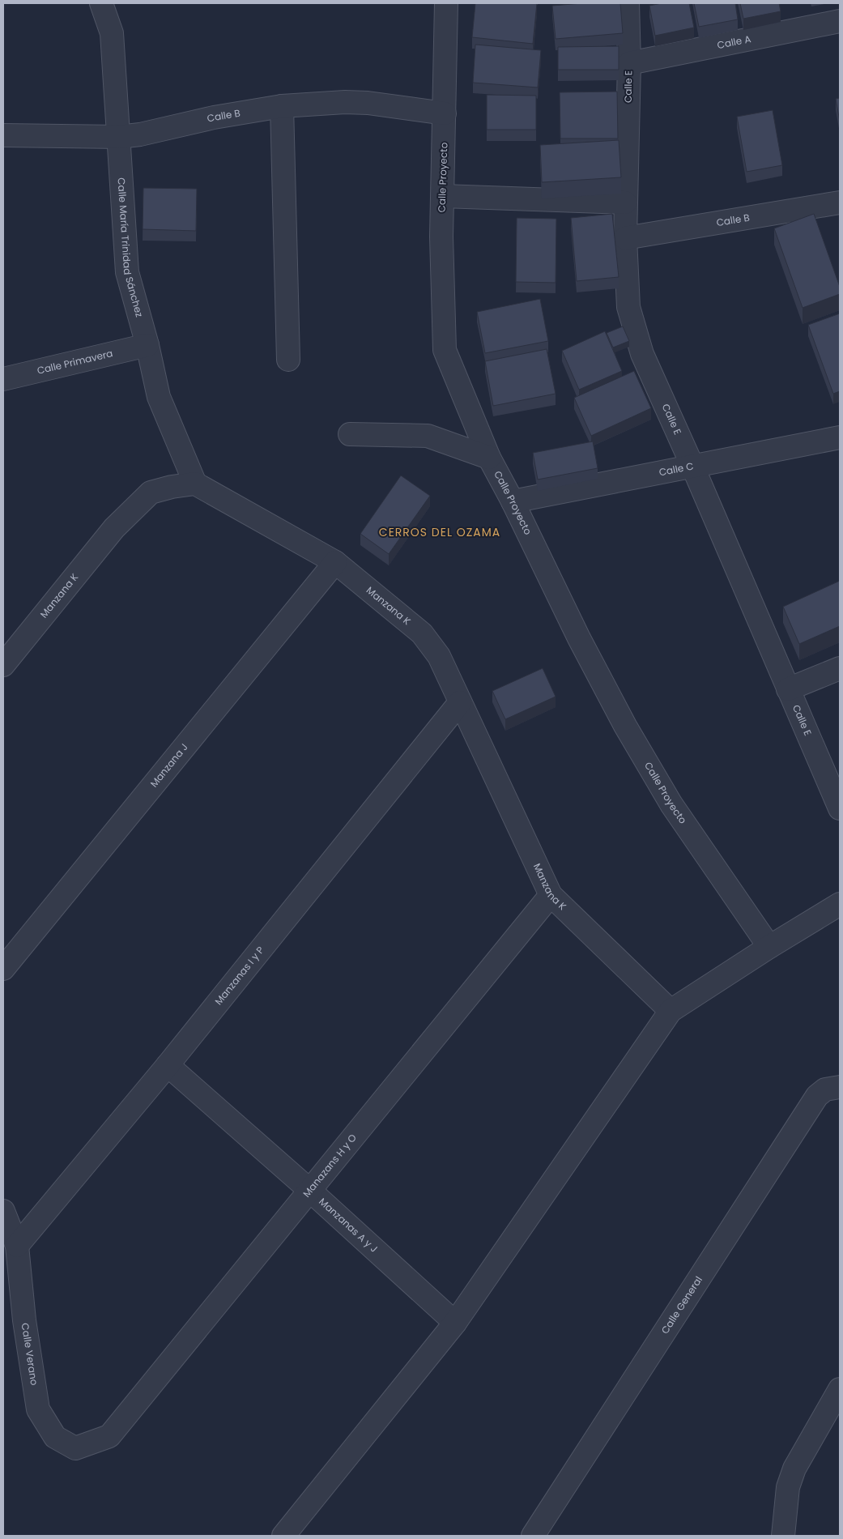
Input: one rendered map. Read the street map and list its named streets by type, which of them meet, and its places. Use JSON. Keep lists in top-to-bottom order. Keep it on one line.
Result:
{"streets":{"street":["Calle A","Calle E","Calle B","Calle Proyecto","Calle María Trinidad Sánchez","Calle Primavera","Calle C","Manzana K","Manzana J","Manzanas I y P","Manazans H y O","Manzanas A y J","Calle General","Calle Verano"]},"crossings":[["Calle A","Calle E"],["Calle E","Calle B"],["Calle E","Calle C"],["Calle B","Calle Proyecto"],["Calle B","Calle María Trinidad Sánchez"],["Calle Proyecto","Calle C"],["Calle María Trinidad Sánchez","Calle Primavera"],["Calle María Trinidad Sánchez","Manzana K"],["Manzana K","Manzana J"],["Manzana K","Manzanas I y P"],["Manzana K","Manazans H y O"],["Manzanas I y P","Manzanas A y J"],["Manzanas I y P","Calle Verano"],["Manazans H y O","Manzanas A y J"],["Manazans H y O","Calle Verano"]],"districts":["CERROS DEL OZAMA"]}
